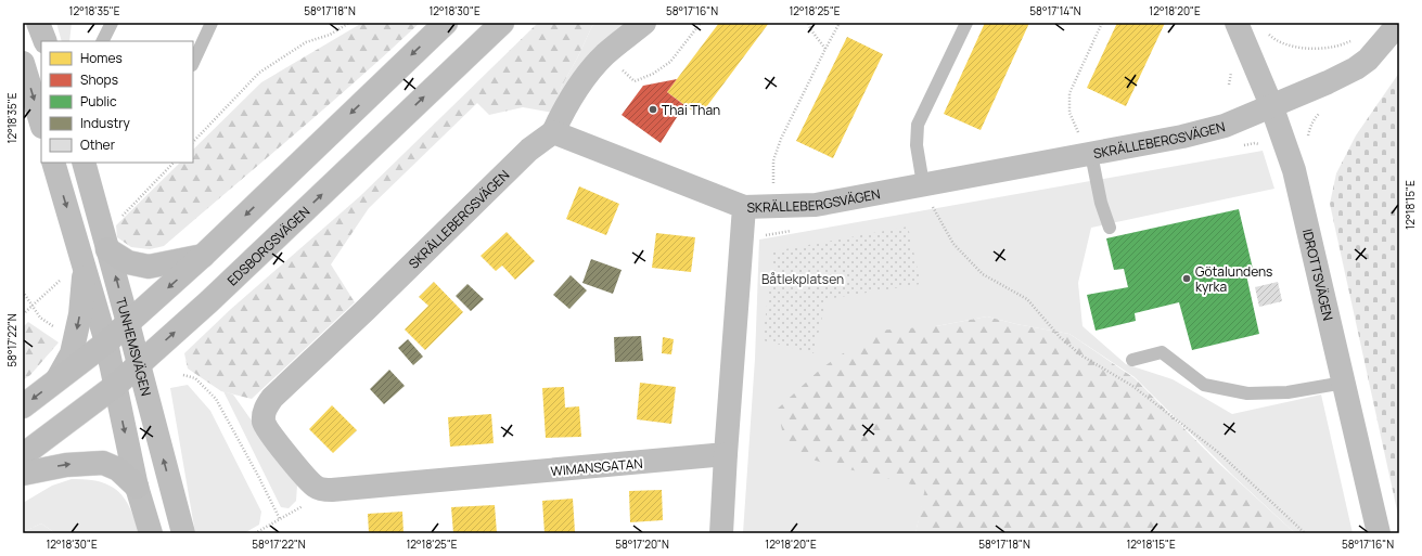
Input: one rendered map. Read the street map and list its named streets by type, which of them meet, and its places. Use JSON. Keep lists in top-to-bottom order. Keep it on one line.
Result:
{"streets":{"highway":["EDSBORGSVÄGEN"],"street":["SKRÄLLEBERGSVÄGEN","IDROTTSVÄGEN","TUNHEMSVÄGEN","WIMANSGATAN"]},"crossings":[["SKRÄLLEBERGSVÄGEN","IDROTTSVÄGEN"],["SKRÄLLEBERGSVÄGEN","WIMANSGATAN"],["EDSBORGSVÄGEN","TUNHEMSVÄGEN"]],"parks":["Båtlekplatsen"],"places":["Thai Than","Götalundens kyrka"],"legend":["Homes","Shops","Public","Industry","Other"],"coordinates":["12°18'35\"E","58°17'18\"N","12°18'30\"E","58°17'16\"N","12°18'25\"E","58°17'14\"N","12°18'20\"E","12°18'15\"E","58°17'22\"N","58°17'20\"N"]}
